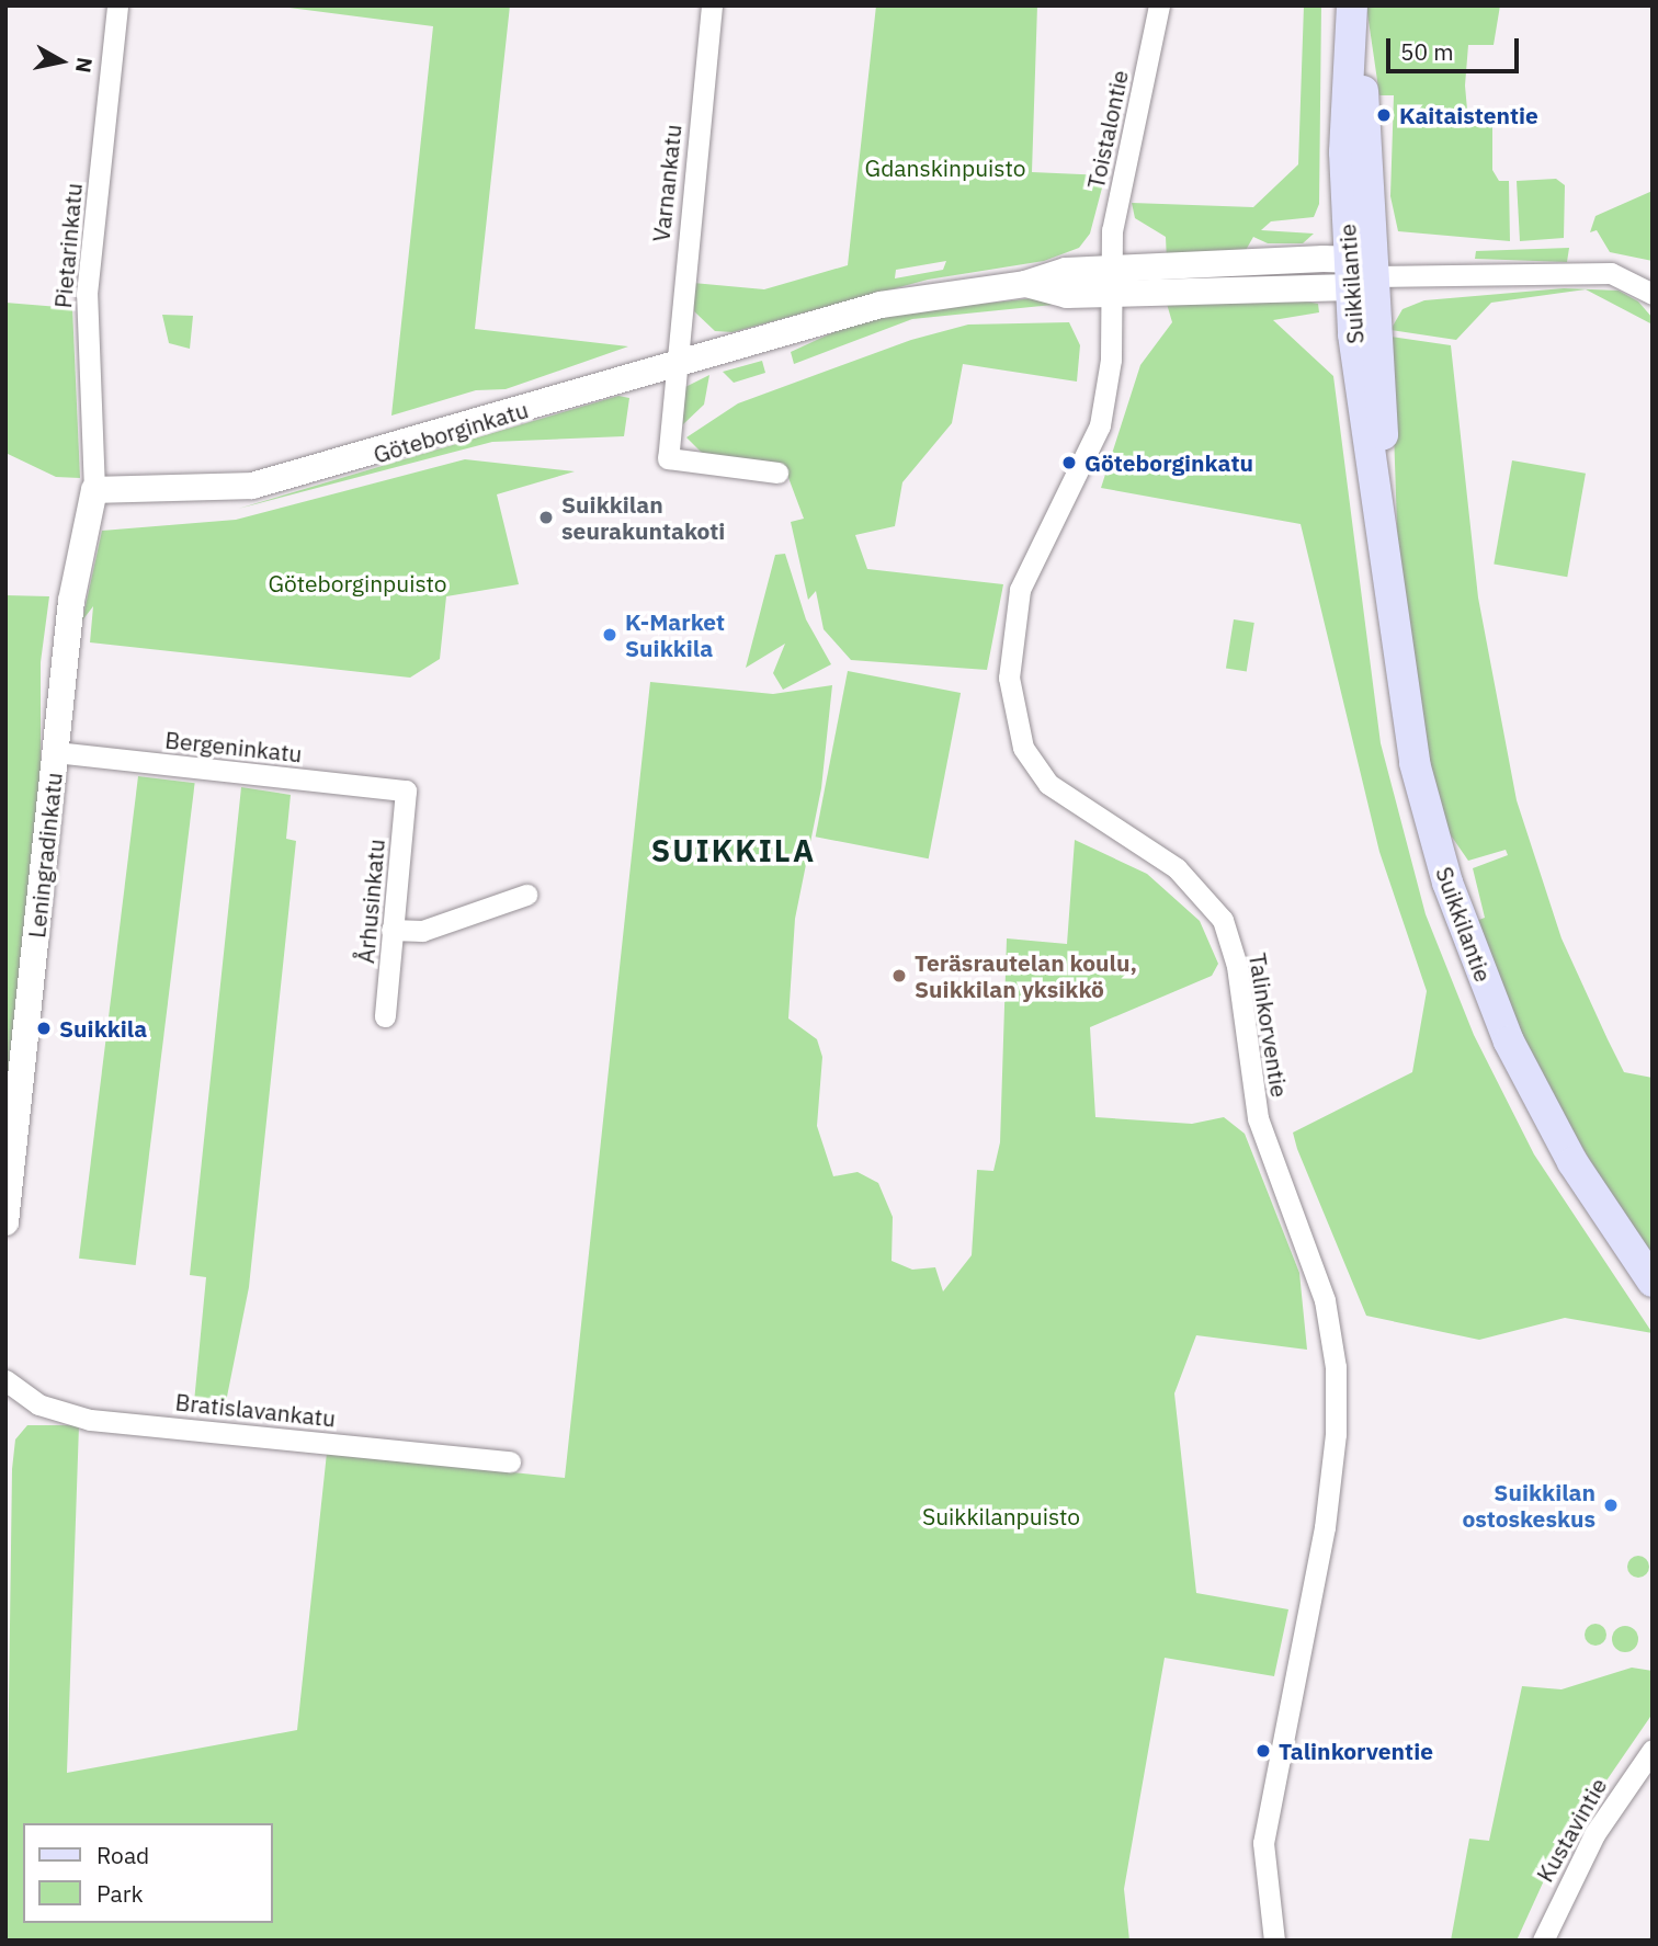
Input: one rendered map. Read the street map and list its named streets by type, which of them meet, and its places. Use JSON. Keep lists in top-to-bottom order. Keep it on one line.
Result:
{"streets":{"main road":["Suikkilantie"],"street":["Toistalontie","Varnankatu","Pietarinkatu","Göteborginkatu","Bergeninkatu","Leningradinkatu","Århusinkatu","Talinkorventie","Bratislavankatu","Kustavintie"]},"crossings":[["Toistalontie","Göteborginkatu"],["Toistalontie","Talinkorventie"],["Varnankatu","Göteborginkatu"],["Pietarinkatu","Göteborginkatu"],["Pietarinkatu","Leningradinkatu"],["Suikkilantie","Göteborginkatu"],["Göteborginkatu","Leningradinkatu"],["Göteborginkatu","Talinkorventie"],["Bergeninkatu","Leningradinkatu"],["Bergeninkatu","Århusinkatu"]],"districts":["SUIKKILA"],"parks":["Gdanskinpuisto","Göteborginpuisto","Suikkilanpuisto"],"places":["Kaitaistentie","Göteborginkatu","Suikkilan seurakuntakoti","K-Market Suikkila","Teräsrautelan koulu, Suikkilan yksikkö","Suikkila","Suikkilan ostoskeskus","Talinkorventie"],"legend":["Road","Park"],"scale_bar":"50 m","north":"right"}
